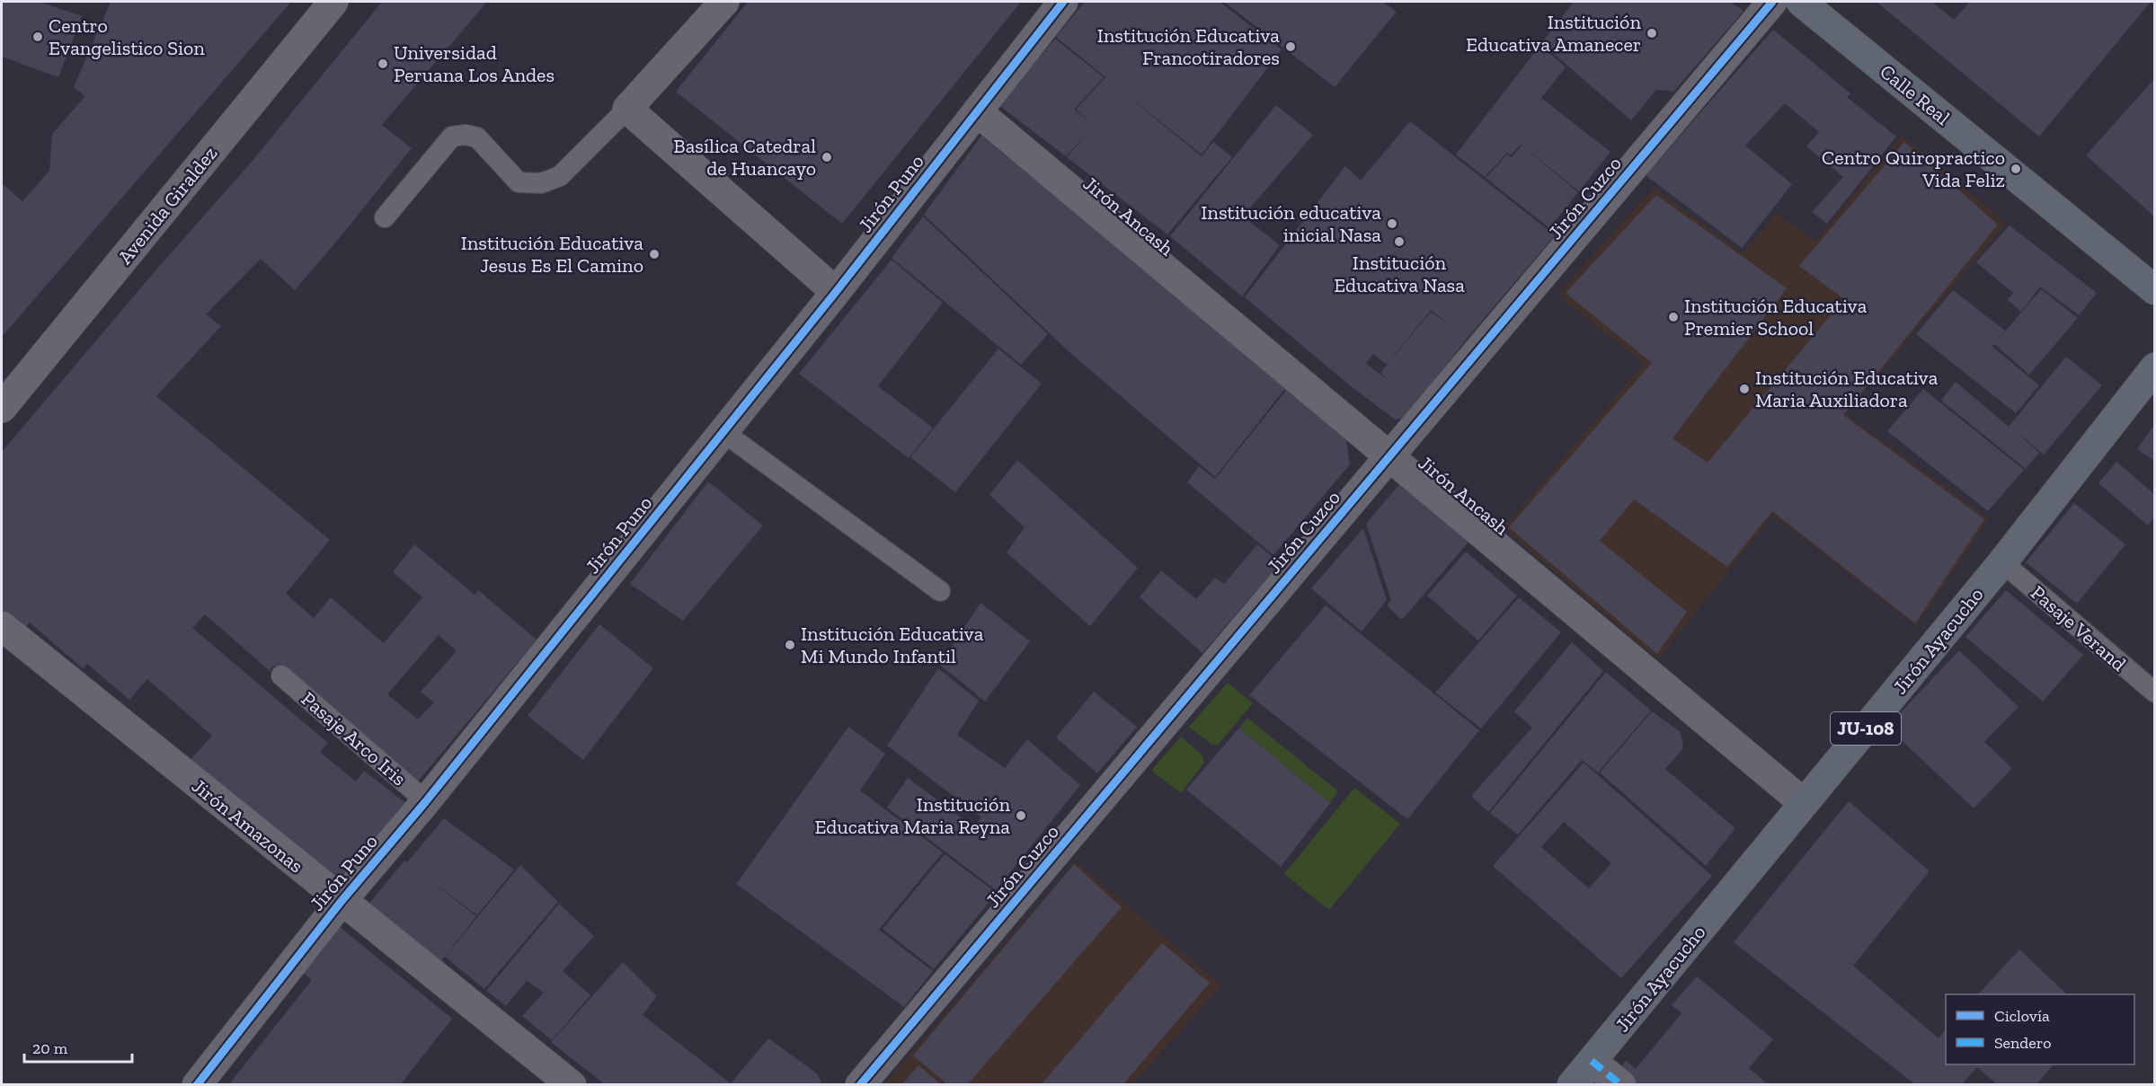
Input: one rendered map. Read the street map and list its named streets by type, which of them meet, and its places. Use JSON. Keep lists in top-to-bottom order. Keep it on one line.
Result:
{"streets":{"highway":["Calle Real"],"main road":["Jirón Ayacucho","JU-108"],"street":["Jirón Puno","Jirón Cuzco","Avenida Giraldez","Jirón Ancash","Jirón Amazonas"],"lane":["Pasaje Verand","Pasaje Arco Iris"]},"crossings":[["Jirón Puno","Jirón Ancash"],["Jirón Puno","Pasaje Arco Iris"],["Jirón Puno","Jirón Amazonas"],["Jirón Cuzco","Jirón Ancash"],["Jirón Ancash","Jirón Ayacucho"],["Pasaje Verand","Jirón Ayacucho"]],"places":["Institución Educativa Amanecer","Centro Evangelistico Sion","Institución Educativa Francotiradores","Universidad Peruana Los Andes","Basílica Catedral de Huancayo","Centro Quiropractico Vida Feliz","Institución educativa inicial Nasa","Institución Educativa Nasa","Institución Educativa Jesus Es El Camino","Institución Educativa Premier School","Institución Educativa Maria Auxiliadora","Institución Educativa Mi Mundo Infantil","Institución Educativa Maria Reyna"],"legend":["Ciclovía","Sendero"],"scale_bar":"20 m"}
